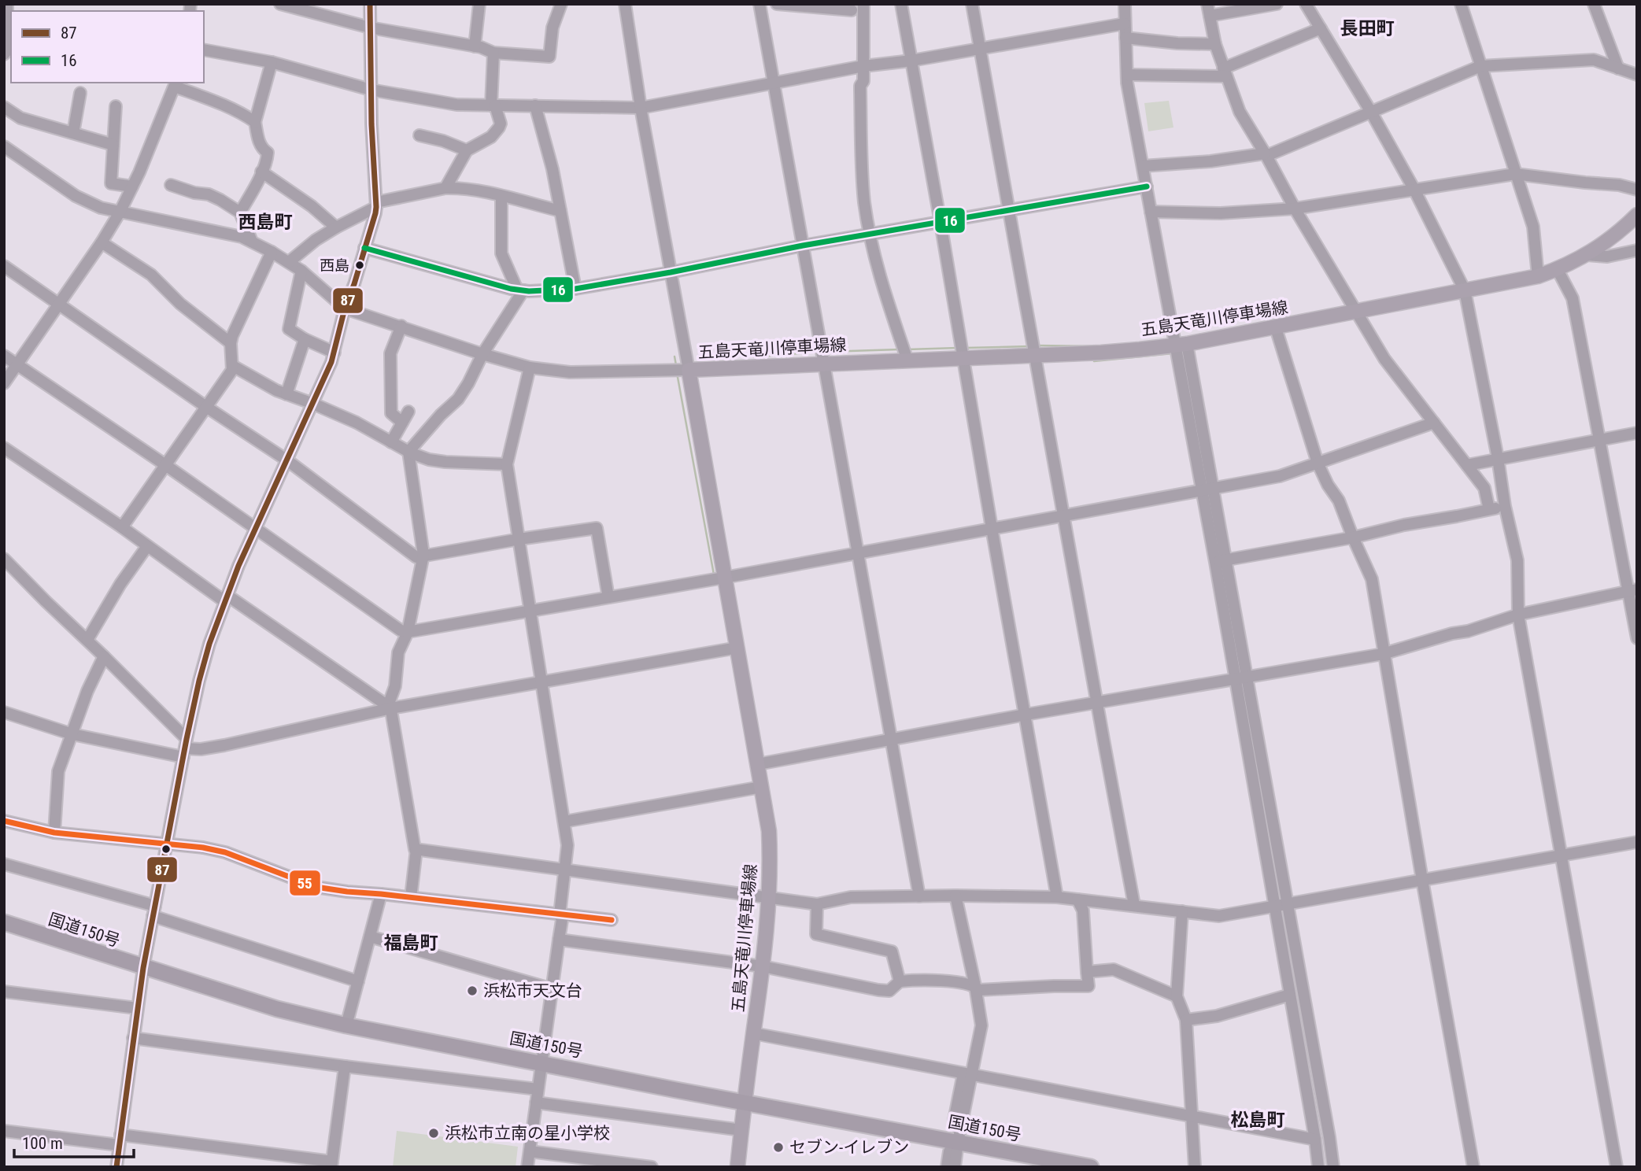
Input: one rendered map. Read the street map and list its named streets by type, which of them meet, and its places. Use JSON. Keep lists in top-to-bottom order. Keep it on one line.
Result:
{"streets":{"highway":["国道150号"],"main road":["五島天竜川停車場線"]},"crossings":[["五島天竜川停車場線","国道150号"]],"districts":["長田町","西島町","福島町","松島町"],"places":["西島","浜松市天文台","浜松市立南の星小学校","セブン-イレブン"],"lines":["transit line 87","transit line 16","transit line 55"],"legend":["87","16"],"scale_bar":"100 m"}
